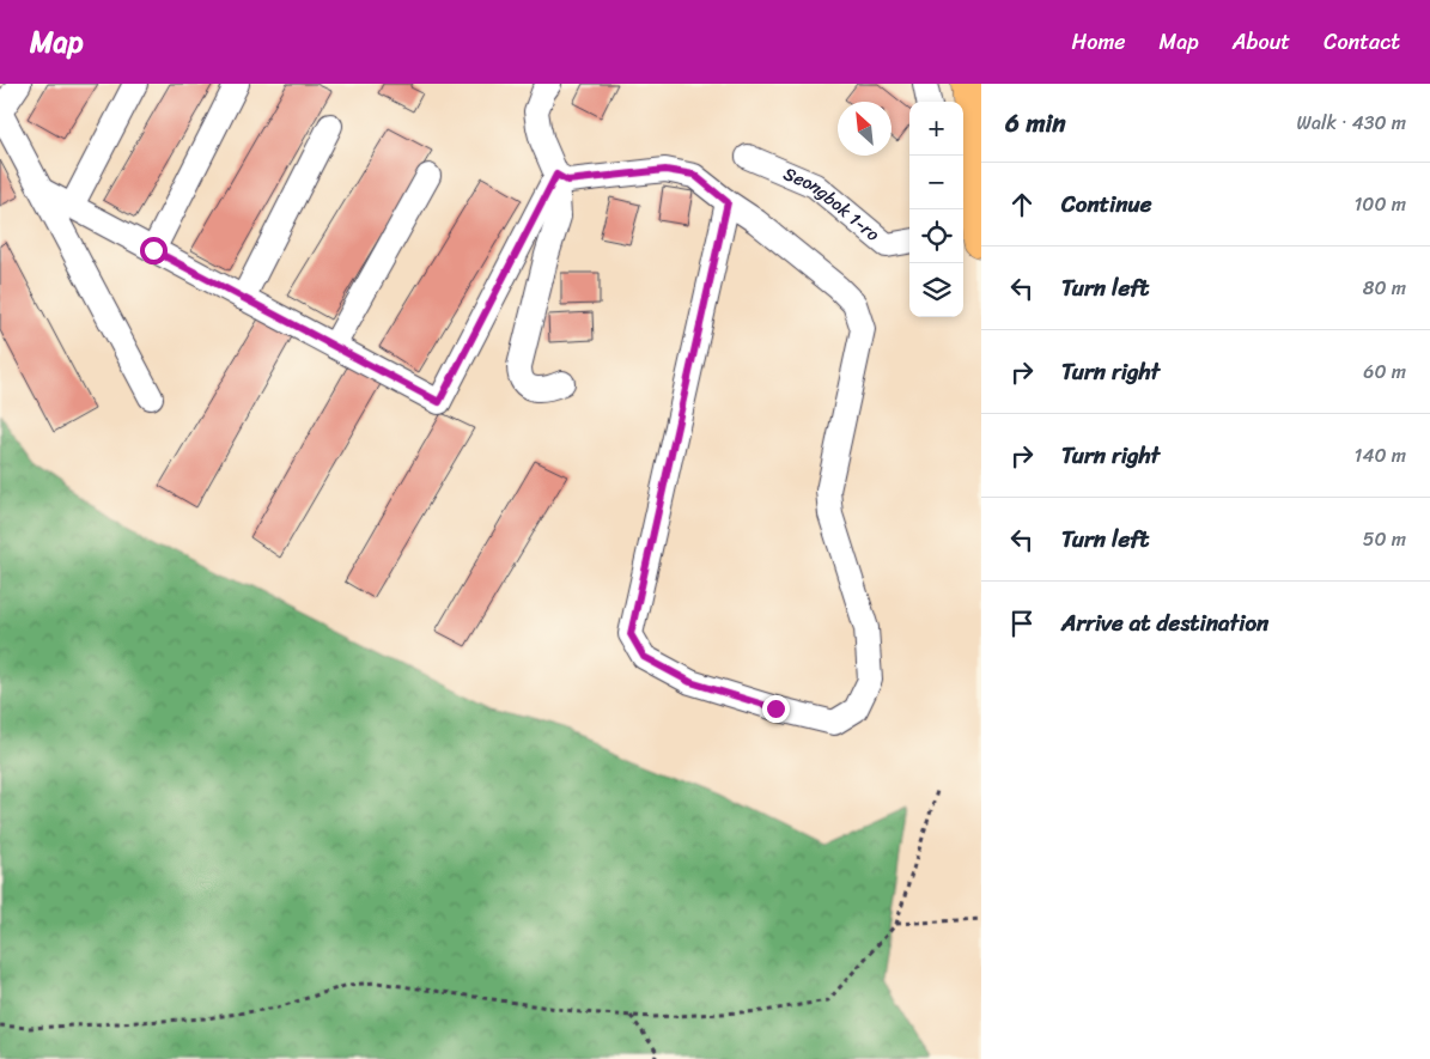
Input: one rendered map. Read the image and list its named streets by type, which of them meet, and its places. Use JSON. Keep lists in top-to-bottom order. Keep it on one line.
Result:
{"streets":{"street":["Seongbok 1-ro"]},"north":"top left","page":{"header":"Map","nav":["Home","Map","About","Contact"],"heading":["6 min","Walk · 430 m"],"map_buttons":["+","−"],"list":[["Continue","100 m"],["Turn left","80 m"],["Turn right","60 m"],["Turn right","140 m"],["Turn left","50 m"],"Arrive at destination"]}}
